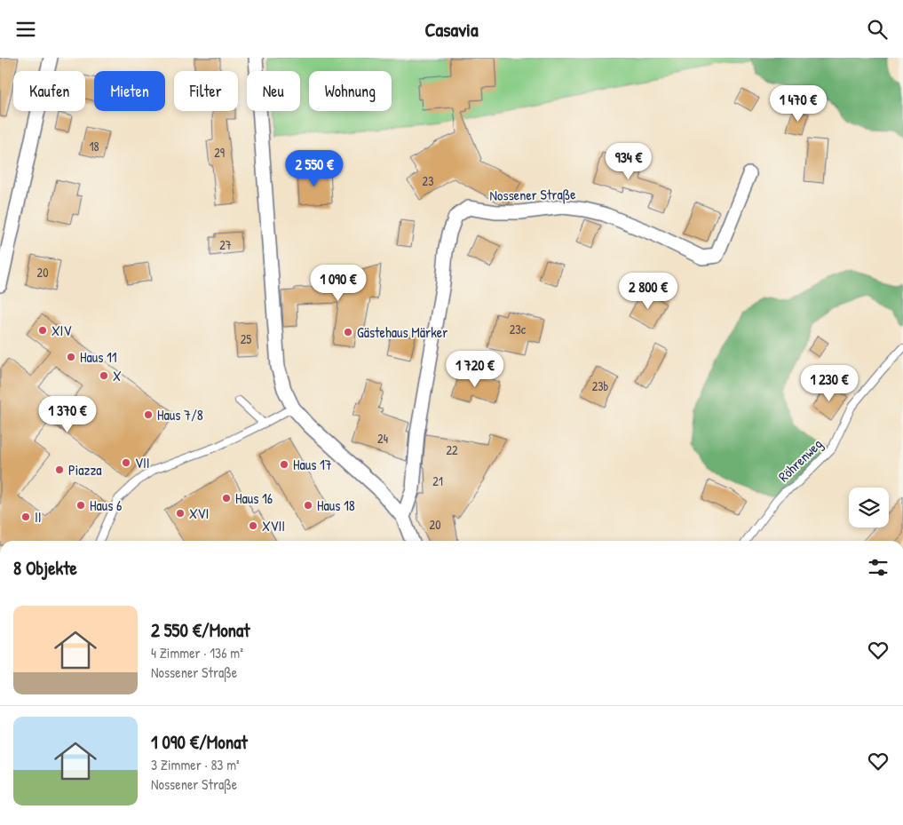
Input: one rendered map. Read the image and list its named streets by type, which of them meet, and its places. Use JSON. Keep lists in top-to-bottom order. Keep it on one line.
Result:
{"streets":{"street":["Nossener Straße"],"lane":["Röhrenweg"]},"places":["XIV","Gästehaus Märker","Haus 11","X","Haus 7/8","VII","Haus 17","Piazza","Haus 16","Haus 6","Haus 18","XVI","II","XVII"],"house_numbers":["18","29","23","27","20","23c","25","23b","24","22","21","20"],"page":{"header":"Casavia","chip":["Kaufen","Mieten","Filter","Neu","Wohnung"],"price":["1 470 €","934 €","2 550 €","1 090 €","2 800 €","1 720 €","1 230 €","1 370 €"],"heading":"8 Objekte","list":[{"name":"2 550 €/Monat","note":"4 Zimmer · 136 m² · Nossener Straße"},{"name":"1 090 €/Monat","note":"3 Zimmer · 83 m² · Nossener Straße"}]}}
